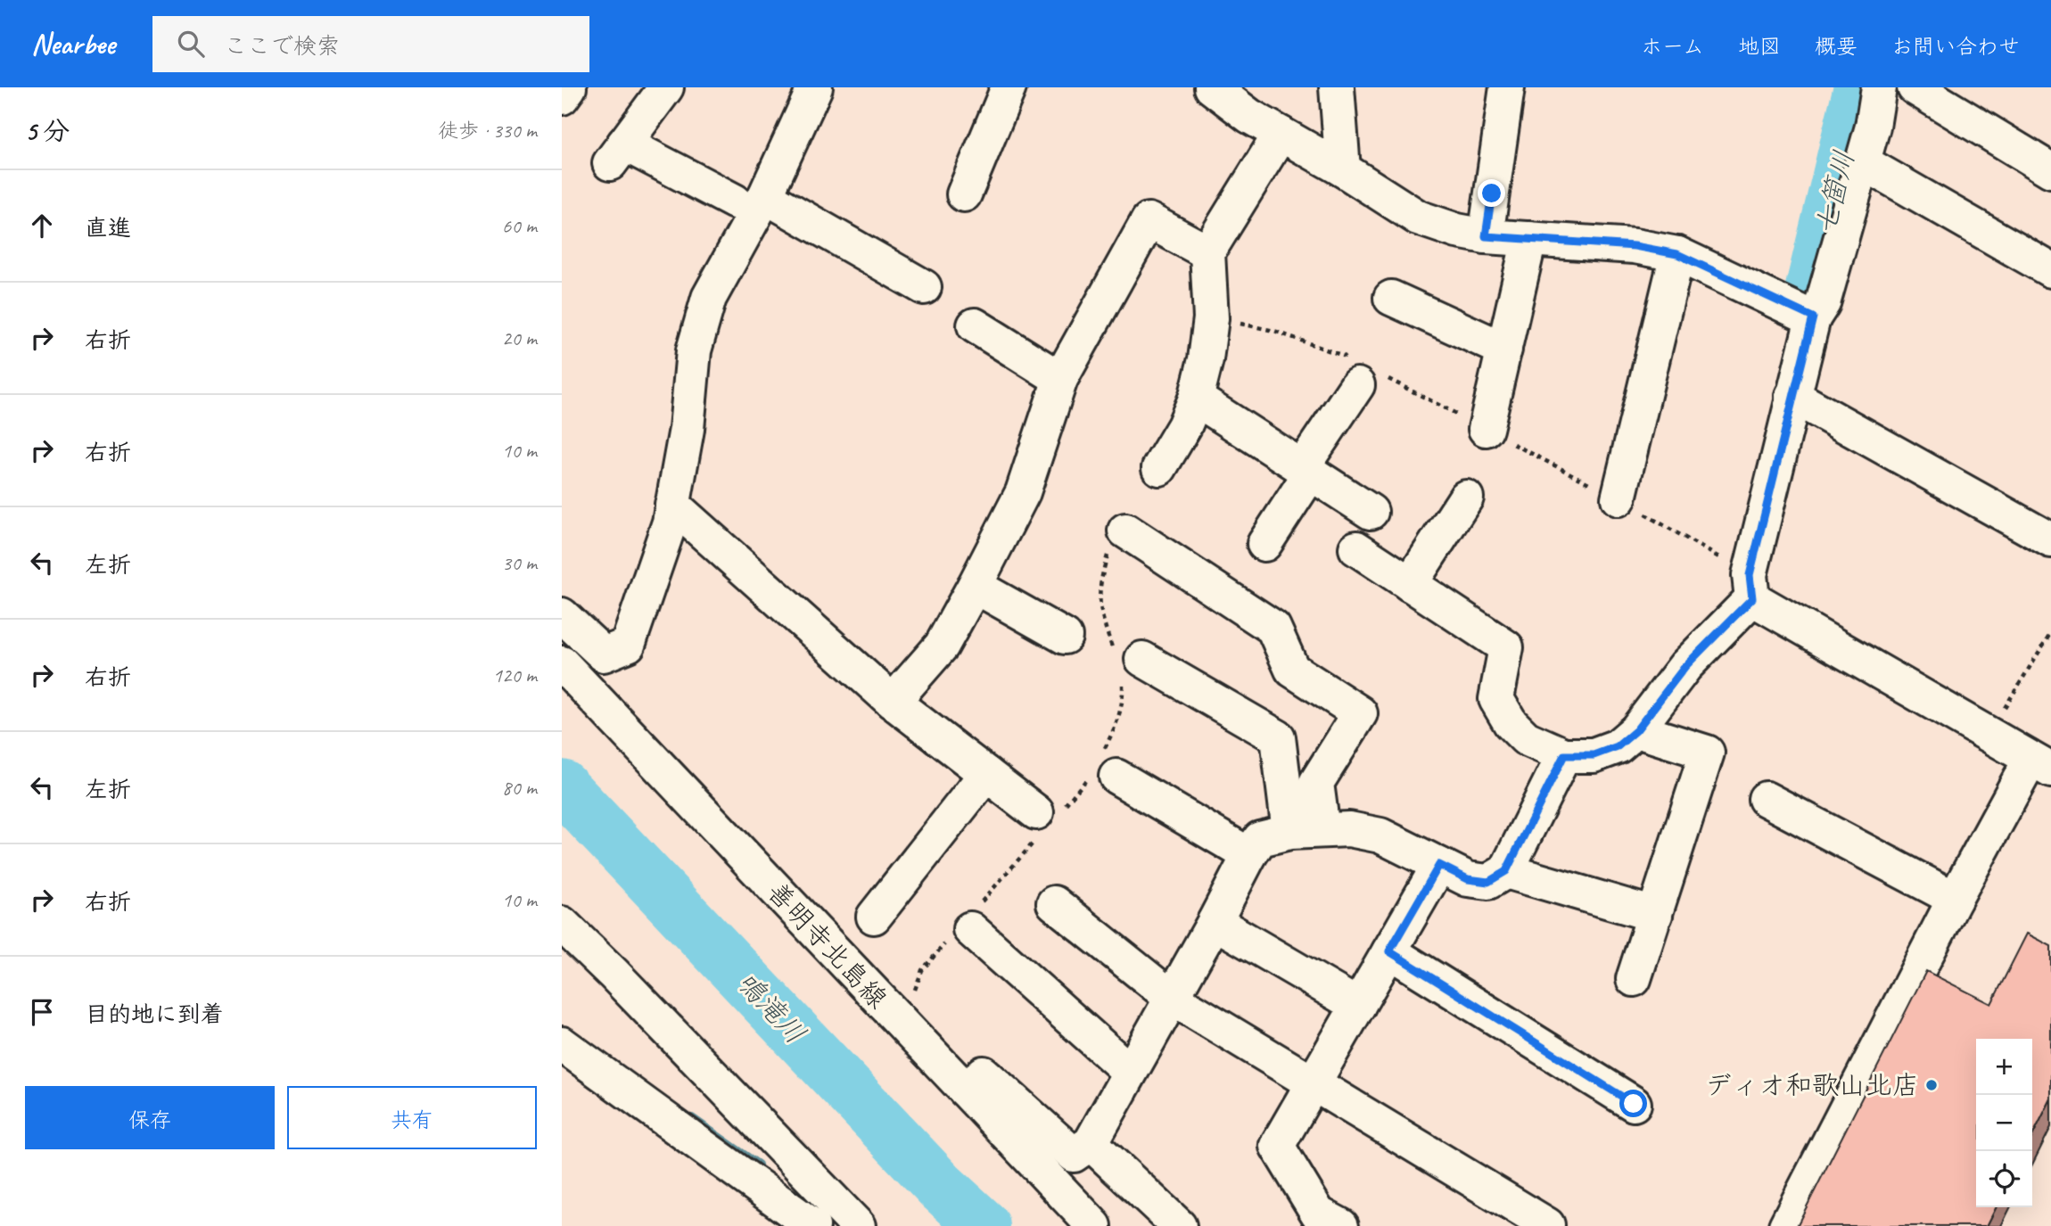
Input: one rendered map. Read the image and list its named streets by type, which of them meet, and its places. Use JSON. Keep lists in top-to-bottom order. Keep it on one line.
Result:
{"streets":{"street":["善明寺北島線"]},"water":["七箇川","鳴滝川"],"places":["ディオ和歌山北店"],"page":{"header":"Nearbee","search":"ここで検索","nav":["ホーム","地図","概要","お問い合わせ"],"heading":["5 分","徒歩 · 330 m"],"list":[["直進","60 m"],["右折","20 m"],["右折","10 m"],["左折","30 m"],["右折","120 m"],["左折","80 m"],["右折","10 m"],"目的地に到着"],"map_buttons":["+","−"],"buttons":["保存","共有"]}}
